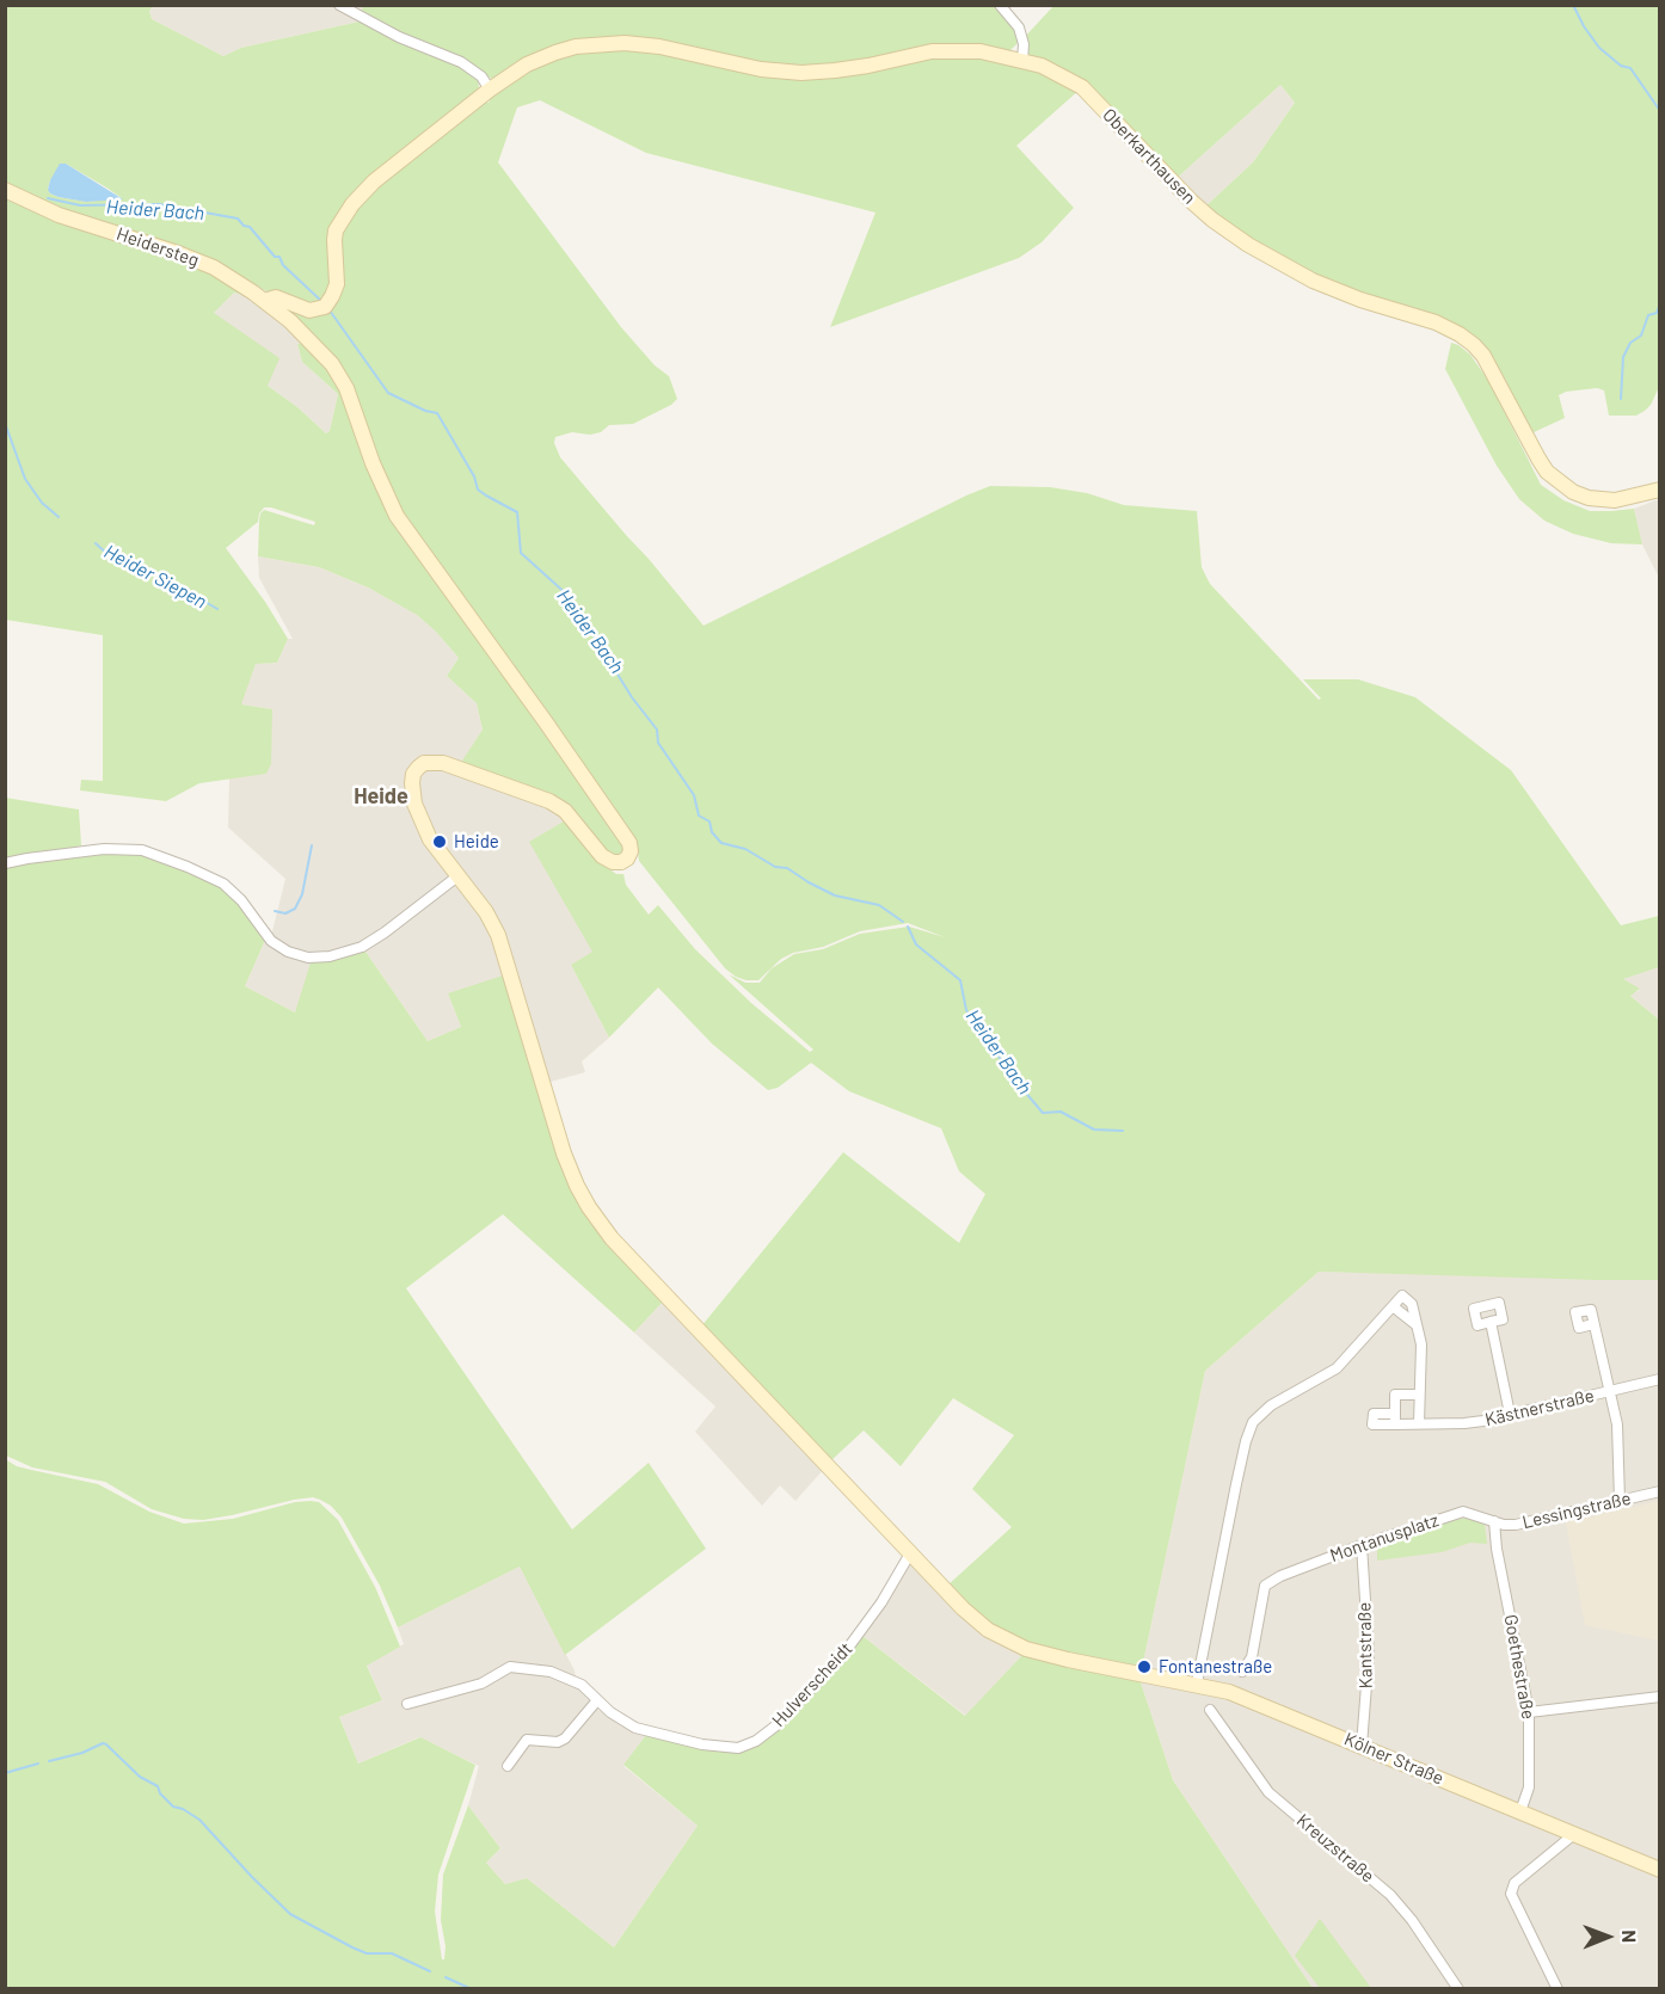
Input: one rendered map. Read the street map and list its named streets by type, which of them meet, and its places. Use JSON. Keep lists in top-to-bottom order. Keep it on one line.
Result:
{"streets":{"main road":["Oberkarthausen","Heidersteg","Kölner Straße"],"street":["Kästnerstraße","Lessingstraße","Montanusplatz","Kantstraße","Goethestraße","Hulverscheidt","Kreuzstraße"]},"crossings":[["Oberkarthausen","Heidersteg"],["Heidersteg","Kölner Straße"],["Lessingstraße","Montanusplatz"],["Lessingstraße","Goethestraße"],["Montanusplatz","Kantstraße"],["Montanusplatz","Goethestraße"],["Kantstraße","Kölner Straße"],["Goethestraße","Kölner Straße"],["Hulverscheidt","Kölner Straße"]],"districts":["Heide"],"water":["Heider Bach","Heider Siepen"],"places":["Heide","Fontanestraße"],"north":"right"}
